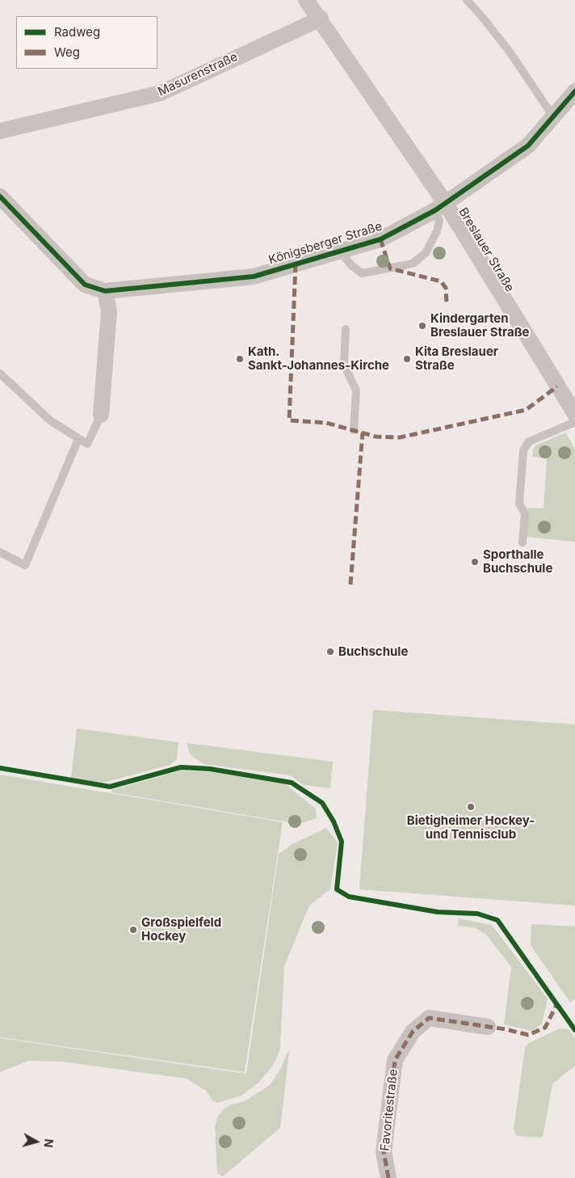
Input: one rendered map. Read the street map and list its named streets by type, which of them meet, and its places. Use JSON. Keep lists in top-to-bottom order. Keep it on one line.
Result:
{"streets":{"street":["Masurenstraße","Königsberger Straße","Breslauer Straße","Favoritestraße"]},"crossings":[["Masurenstraße","Breslauer Straße"],["Königsberger Straße","Breslauer Straße"]],"places":["Kindergarten Breslauer Straße","Kath. Sankt-Johannes-Kirche","Kita Breslauer Straße","Sporthalle Buchschule","Buchschule","Bietigheimer Hockey- und Tennisclub","Großspielfeld Hockey"],"legend":["Radweg","Weg"],"north":"right"}
